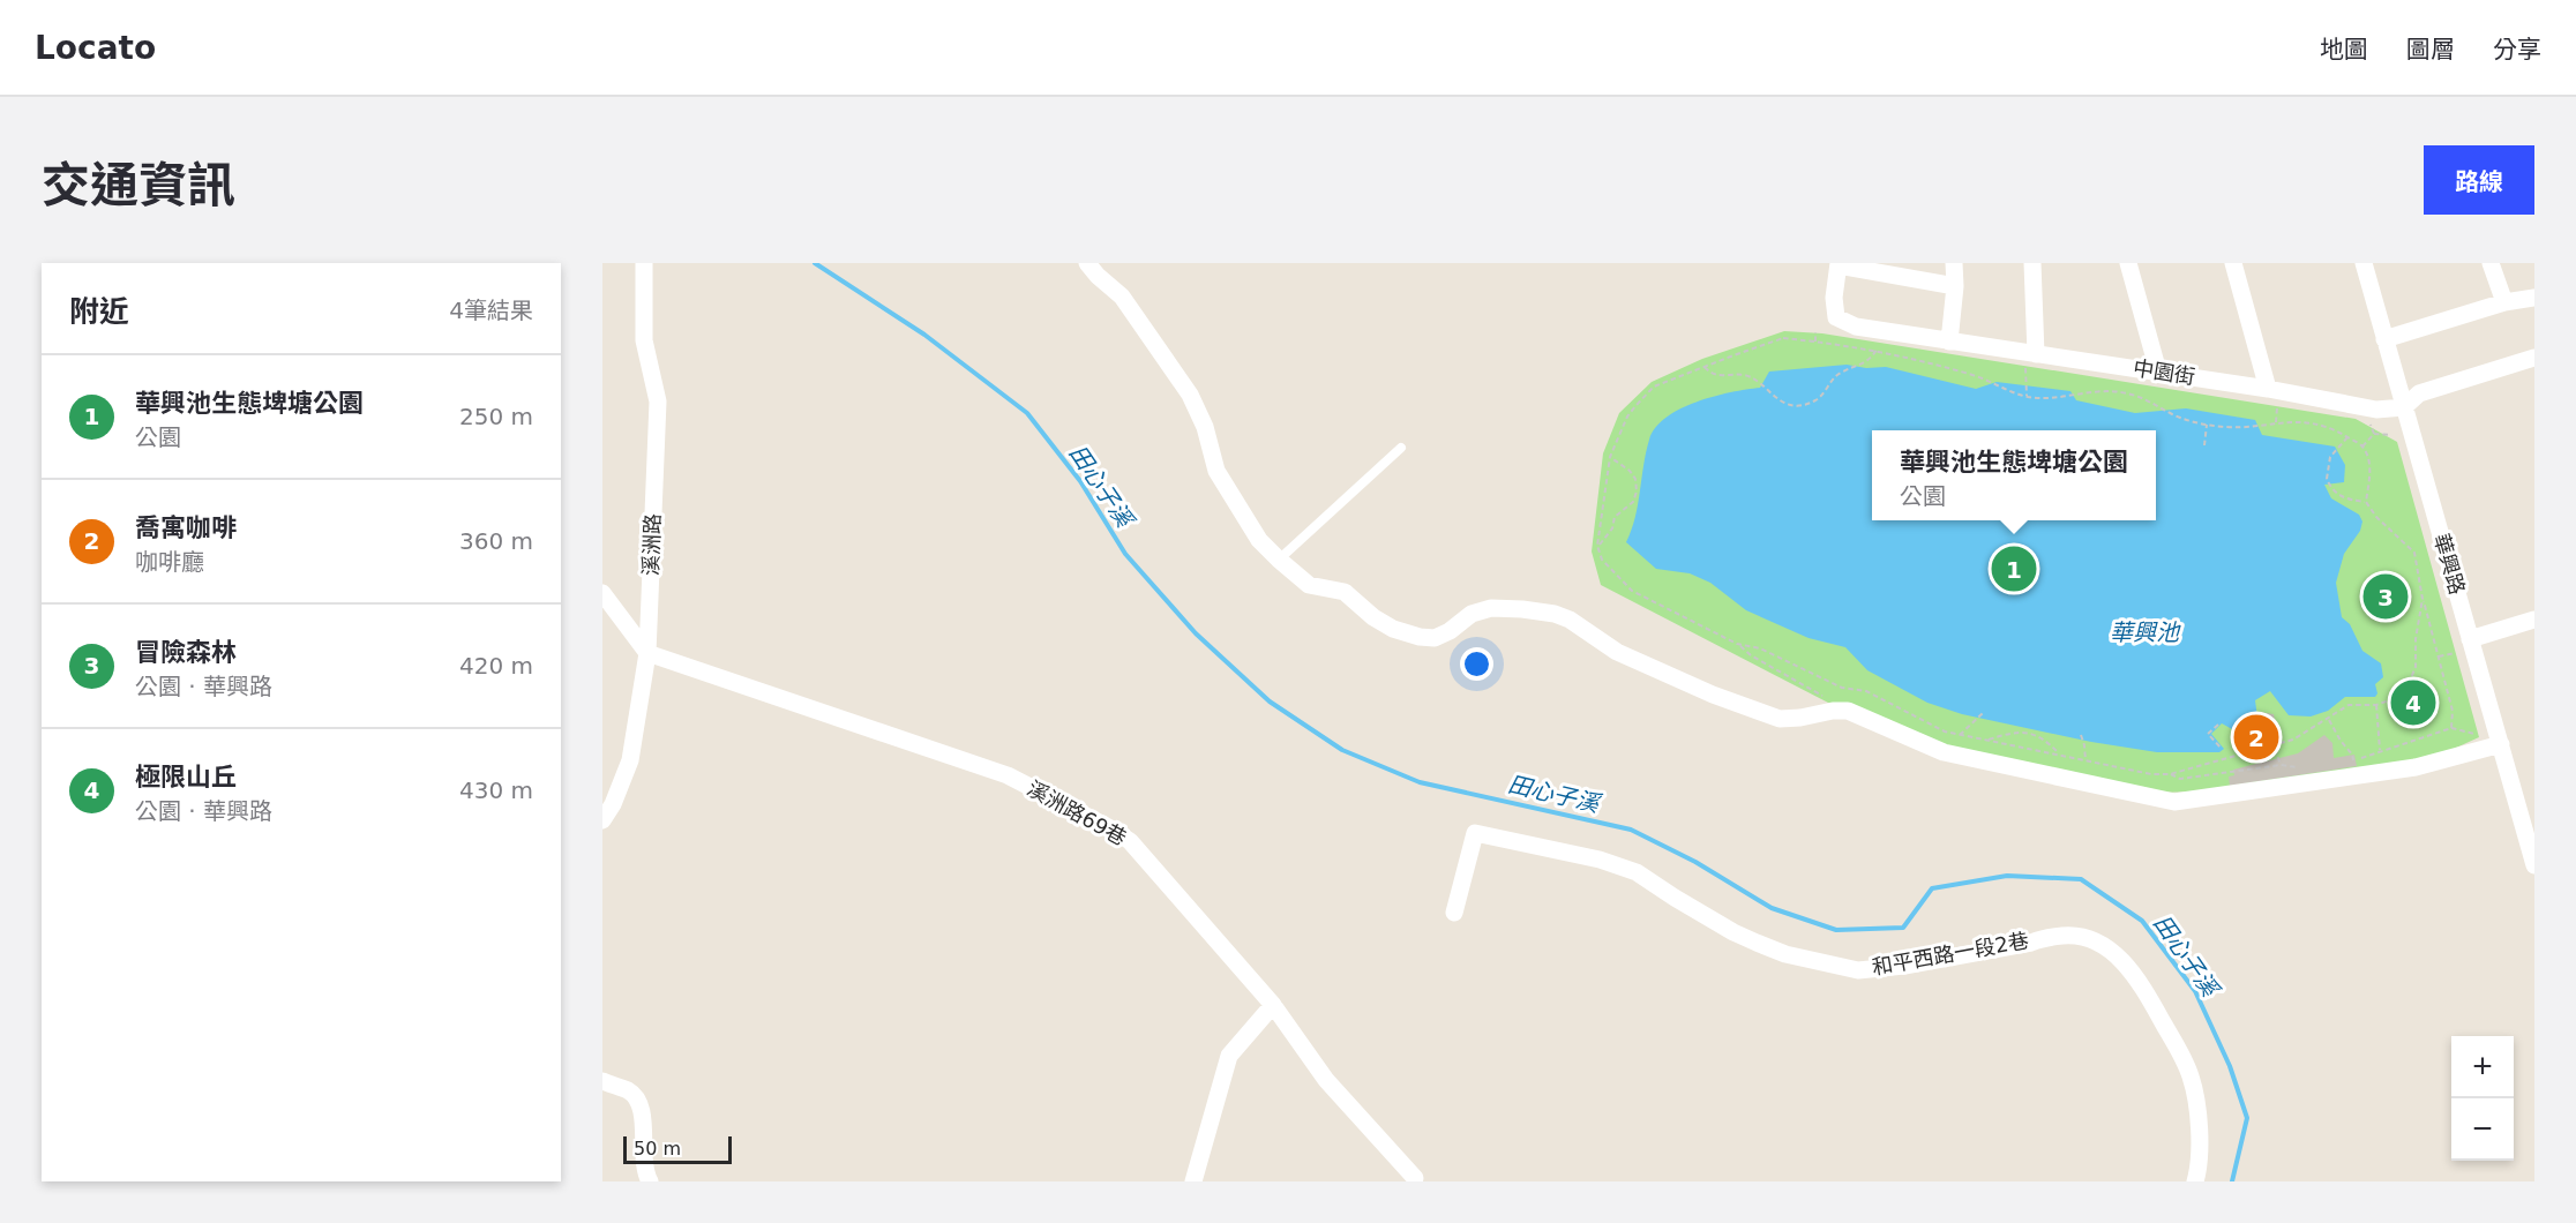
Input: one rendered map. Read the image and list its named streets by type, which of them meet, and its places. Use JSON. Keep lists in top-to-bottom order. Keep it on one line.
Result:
{"streets":{"street":["中園街","溪洲路","華興路","溪洲路69巷","和平西路一段2巷"]},"crossings":[["中園街","華興路"],["溪洲路","溪洲路69巷"]],"water":["田心子溪","華興池"],"scale_bar":"50 m","page":{"header":"Locato","nav":["地圖","圖層","分享"],"title":"交通資訊","buttons":"路線","heading":["附近","4筆結果"],"list":[{"mark":"1","name":"華興池生態埤塘公園","note":"公園","value":"250 m"},{"mark":"2","name":"喬寓咖啡","note":"咖啡廳","value":"360 m"},{"mark":"3","name":"冒險森林","note":"公園 · 華興路","value":"420 m"},{"mark":"4","name":"極限山丘","note":"公園 · 華興路","value":"430 m"}],"popup":["華興池生態埤塘公園","公園"],"pins":["1","3","4","2"],"map_buttons":["+","−"],"scale":"50 m"}}
